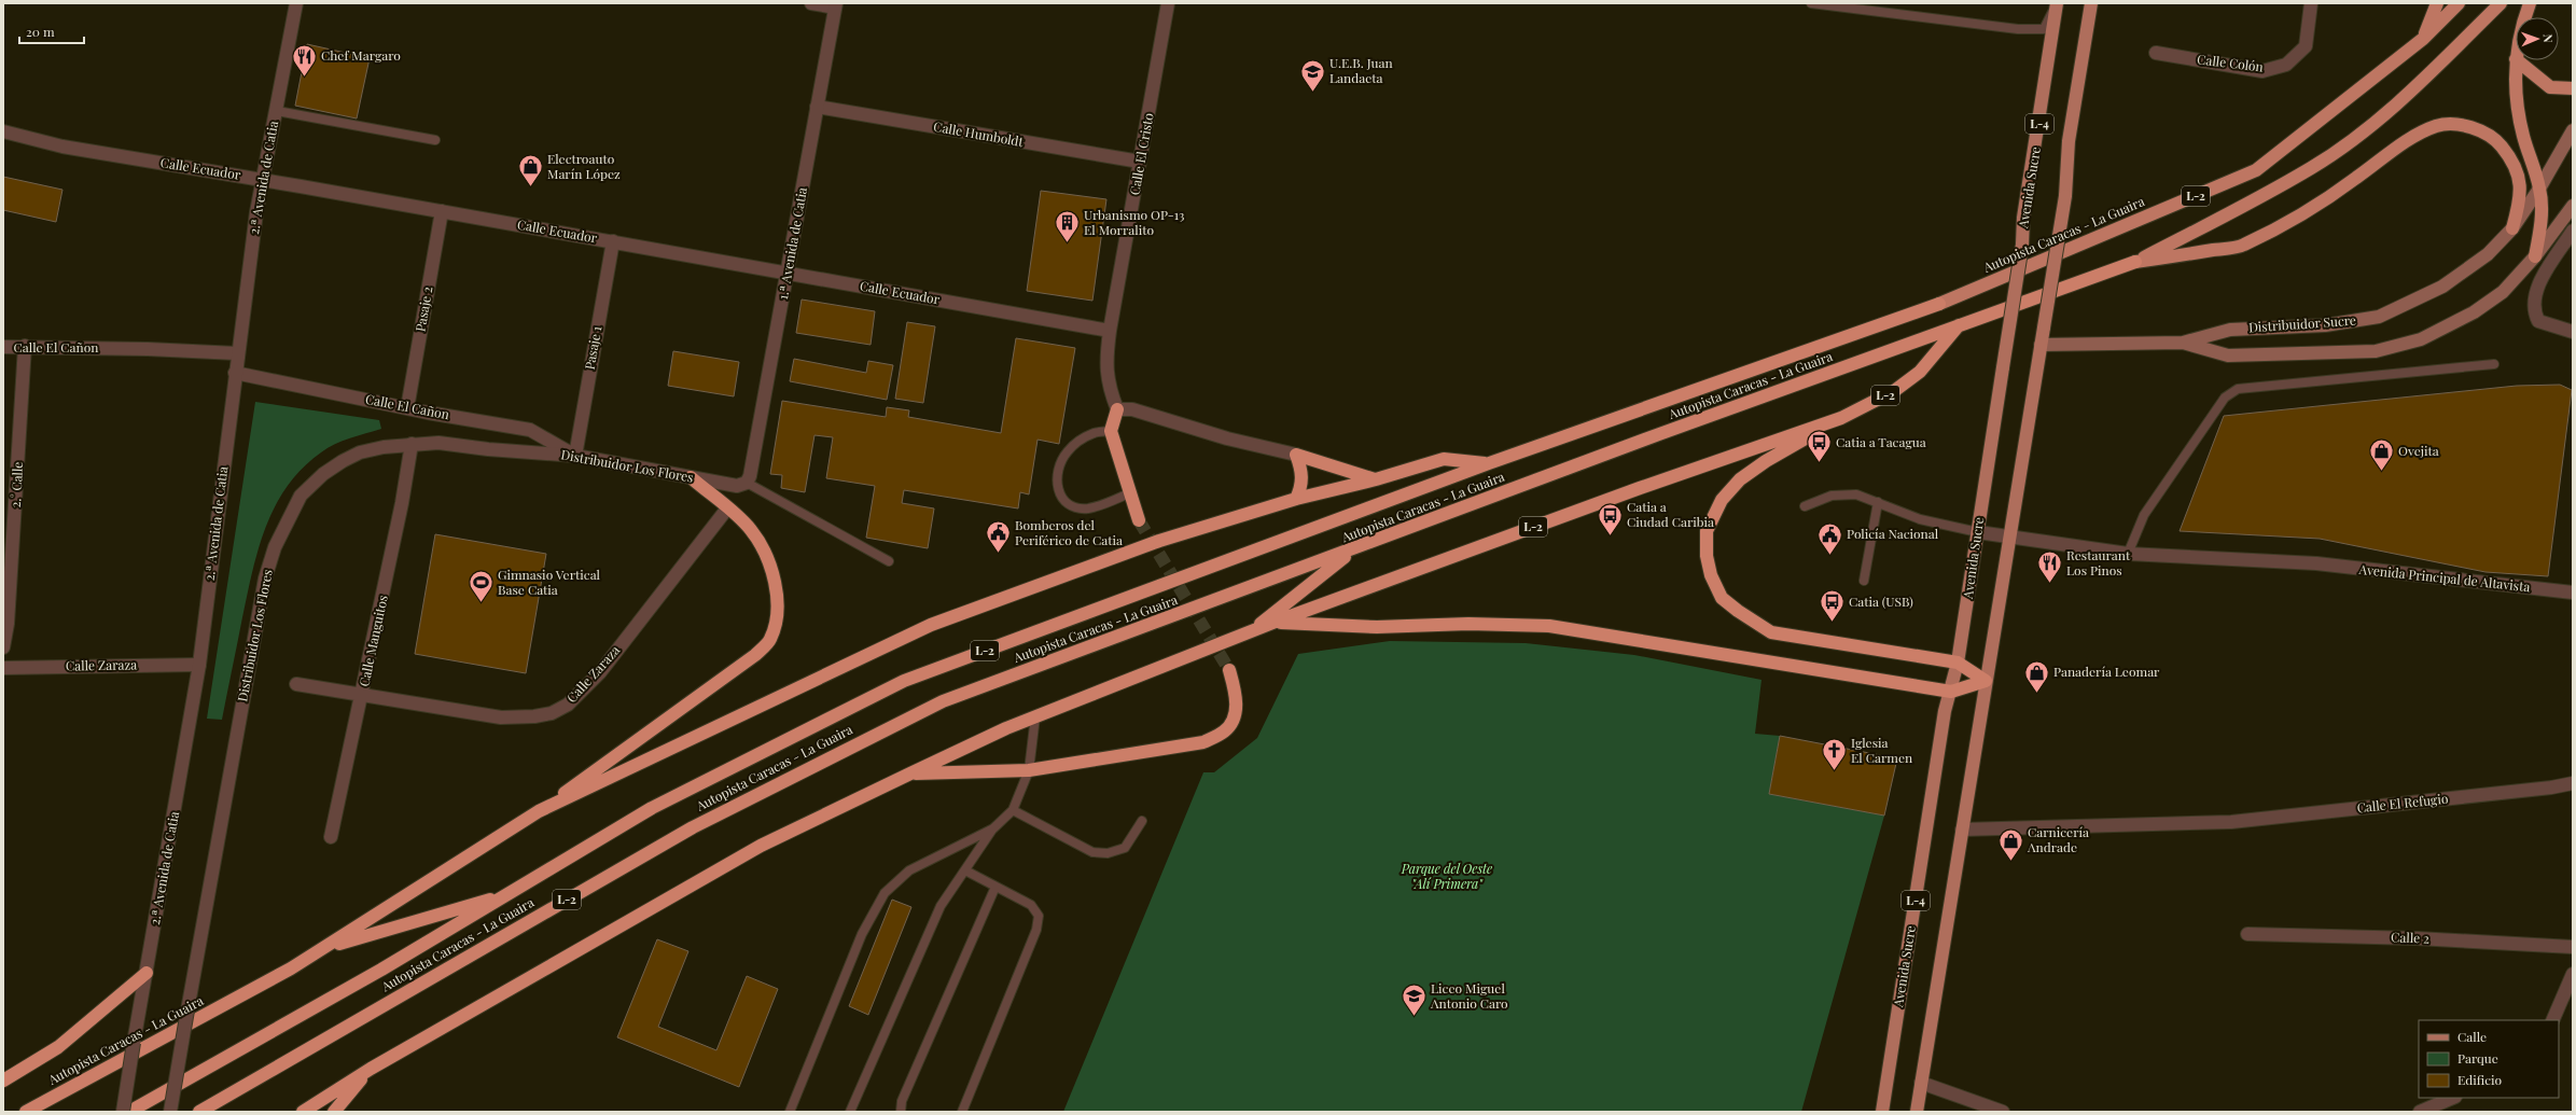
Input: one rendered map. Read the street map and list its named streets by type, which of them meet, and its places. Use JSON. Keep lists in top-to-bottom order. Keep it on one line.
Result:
{"streets":{"highway":["L-2","Autopista Caracas - La Guaira"],"main road":["L-4","Avenida Sucre","Distribuidor Sucre"],"street":["Calle Colón","Calle Humboldt","Calle El Cristo","Calle Ecuador","2.ª Avenida de Catia","1.ª Avenida de Catia","Pasaje 2","Calle El Cañon","Pasaje 1","Distribuidor Los Flores","2.° Calle","Avenida Principal de Altavista","Calle Manguitos","Calle Zaraza","Calle El Refugio","Calle 2"]},"crossings":[["L-4","Distribuidor Sucre"],["L-4","Avenida Principal de Altavista"],["L-4","Calle El Refugio"],["Calle Humboldt","Calle El Cristo"],["Calle Humboldt","1.ª Avenida de Catia"],["Calle El Cristo","Calle Ecuador"],["Calle Ecuador","2.ª Avenida de Catia"],["Calle Ecuador","1.ª Avenida de Catia"],["Calle Ecuador","Pasaje 2"],["Calle Ecuador","Pasaje 1"],["2.ª Avenida de Catia","Calle El Cañon"],["2.ª Avenida de Catia","Calle Zaraza"],["Avenida Sucre","Avenida Principal de Altavista"],["L-2","Autopista Caracas - La Guaira"],["1.ª Avenida de Catia","Distribuidor Los Flores"],["Pasaje 2","Calle El Cañon"],["Calle El Cañon","Pasaje 1"],["Calle El Cañon","Distribuidor Los Flores"],["Calle El Cañon","2.° Calle"],["Pasaje 1","Distribuidor Los Flores"],["Distribuidor Los Flores","Calle Manguitos"],["Calle Manguitos","Calle Zaraza"]],"parks":["Parque del Oeste \"Alí Primera\""],"places":{"restaurant":["Chef Margaro","Restaurant Los Pinos"],"school or university":["U.E.B. Juan Landaeta","Liceo Miguel Antonio Caro"],"shop":["Electroauto Marín López","Ovejita","Panadería Leomar","Carnicería Andrade"],"building":["Urbanismo OP-13 El Morralito"],"bus stop":["Catia a Tacagua","Catia a Ciudad Caribia","Catia (USB)"],"public building":["Bomberos del Periférico de Catia","Policía Nacional"],"sports":["Gimnasio Vertical Base Catia"],"church":["Iglesia El Carmen"]},"legend":["Calle","Parque","Edificio"],"scale_bar":"20 m","north":"right"}
